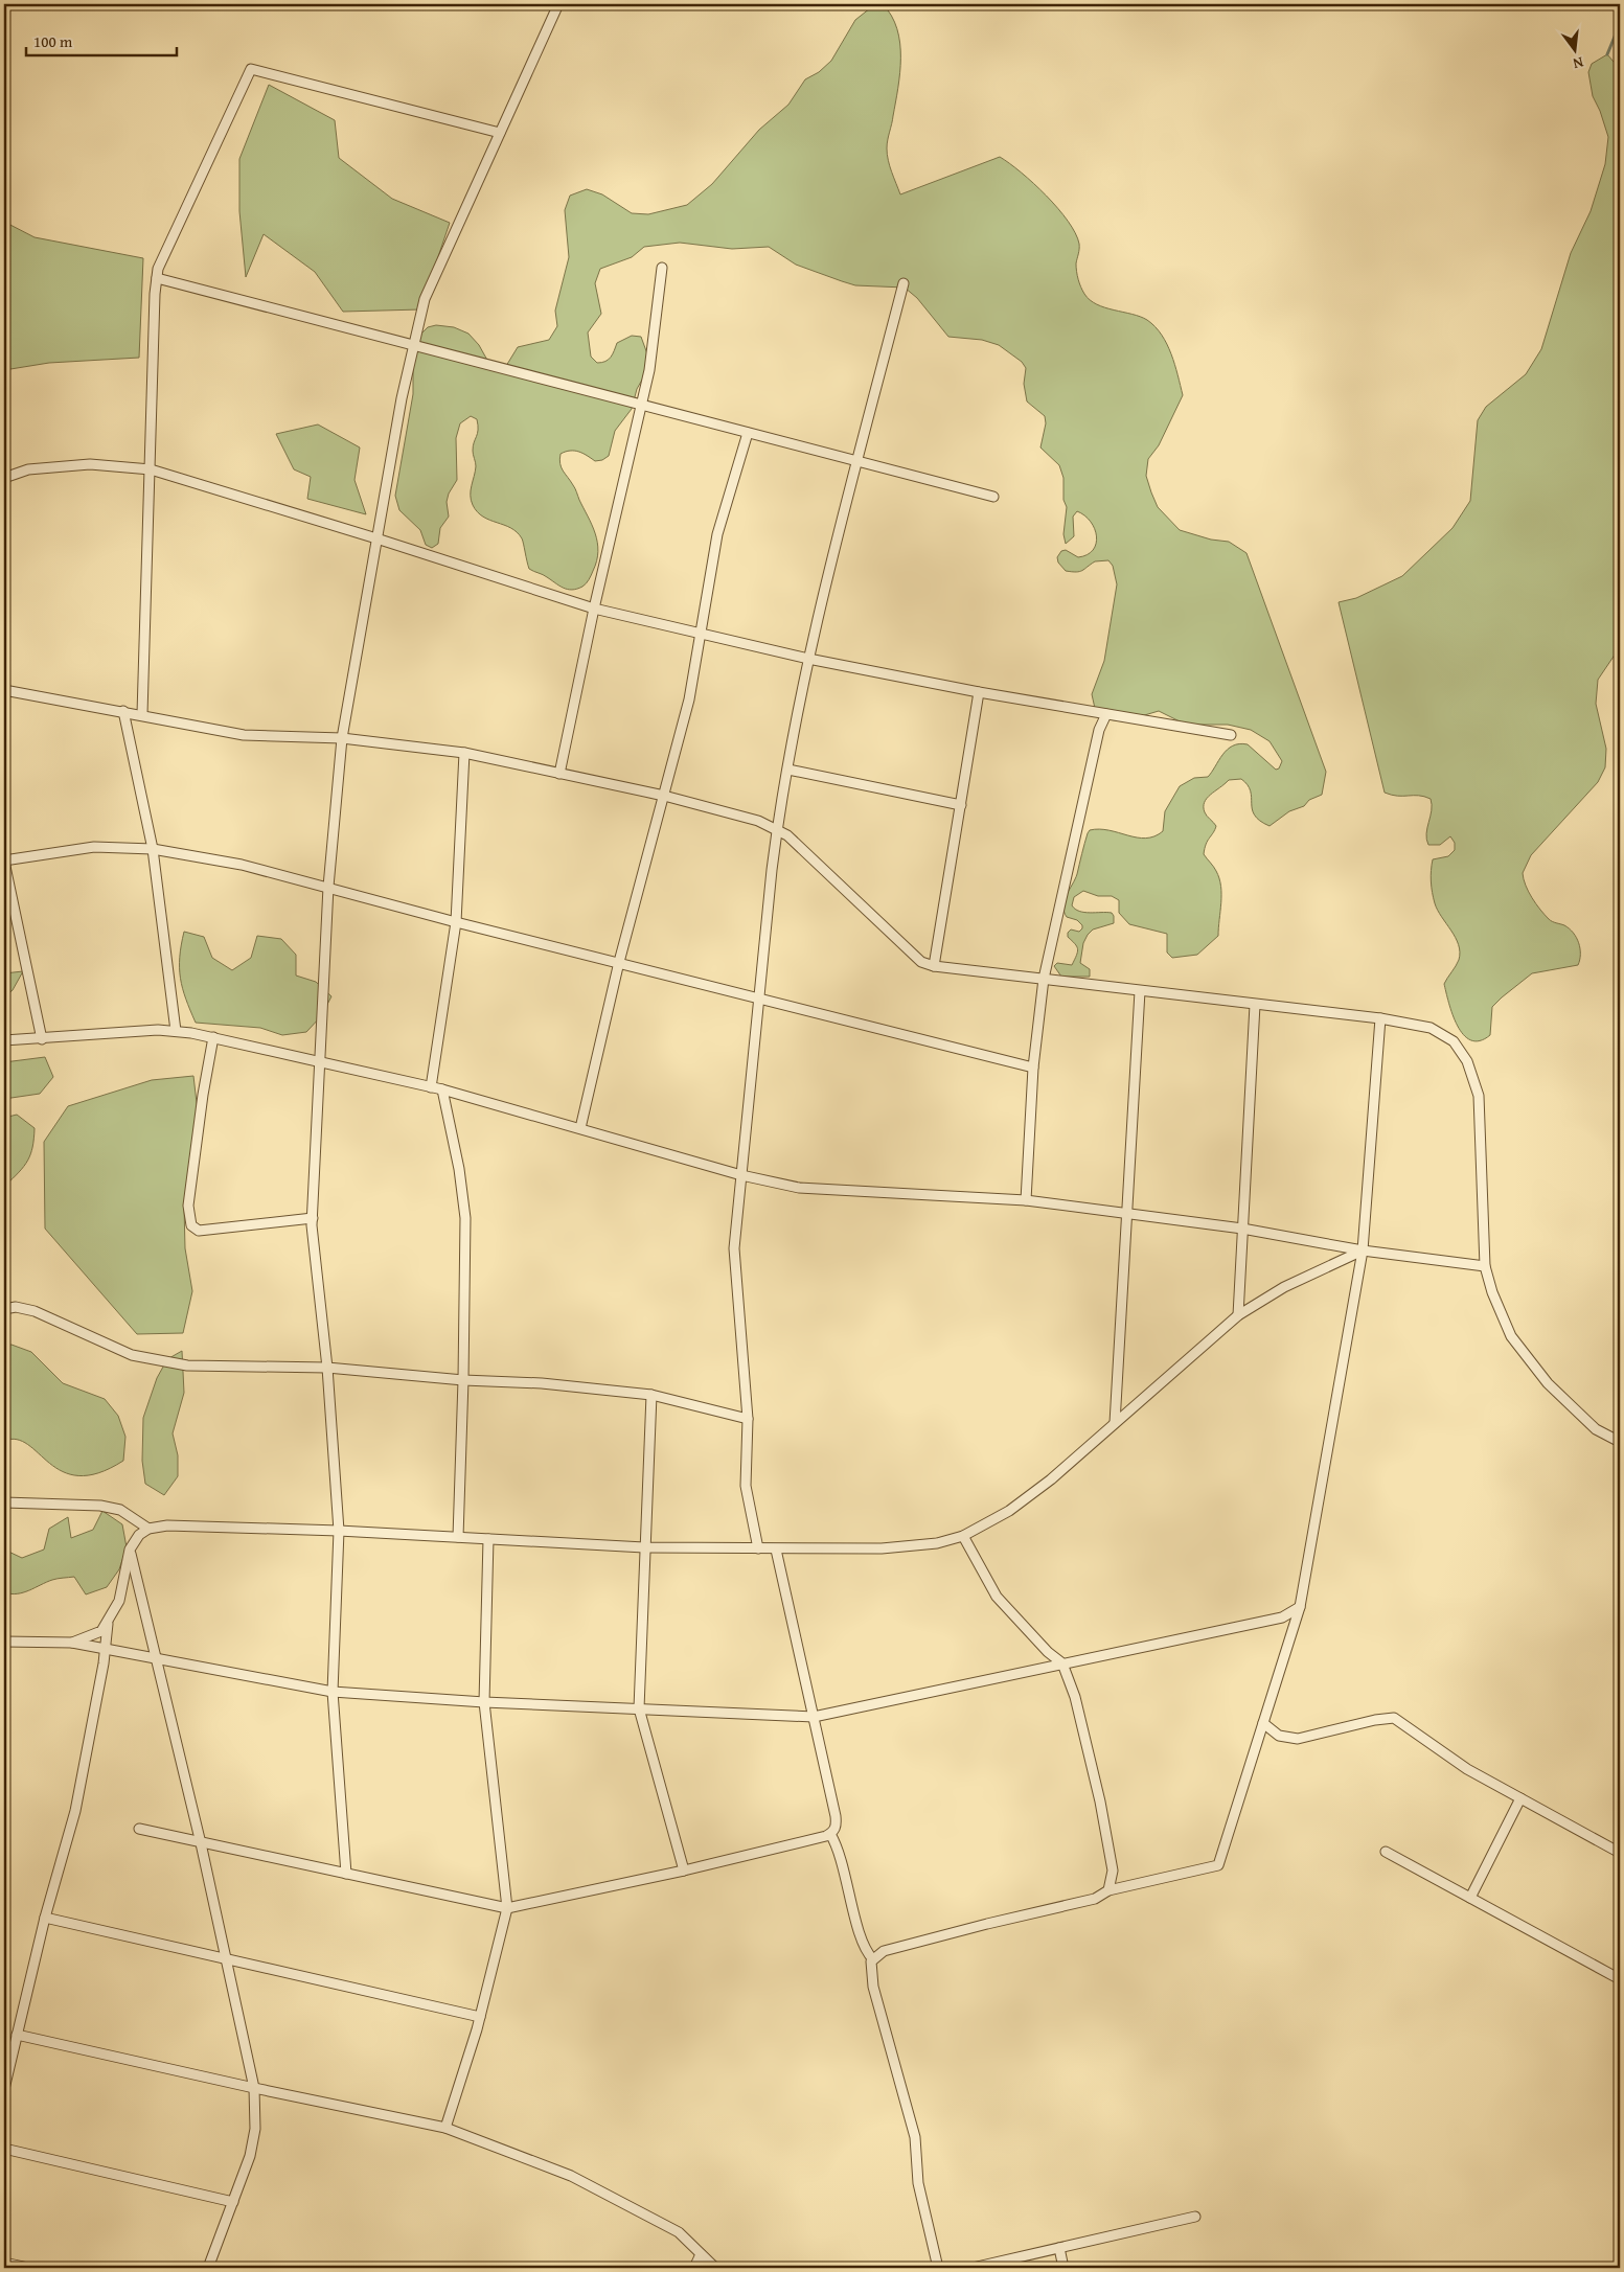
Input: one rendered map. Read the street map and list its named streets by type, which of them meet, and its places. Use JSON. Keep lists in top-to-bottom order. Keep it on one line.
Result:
{"scale_bar":"100 m","north":"bottom"}
